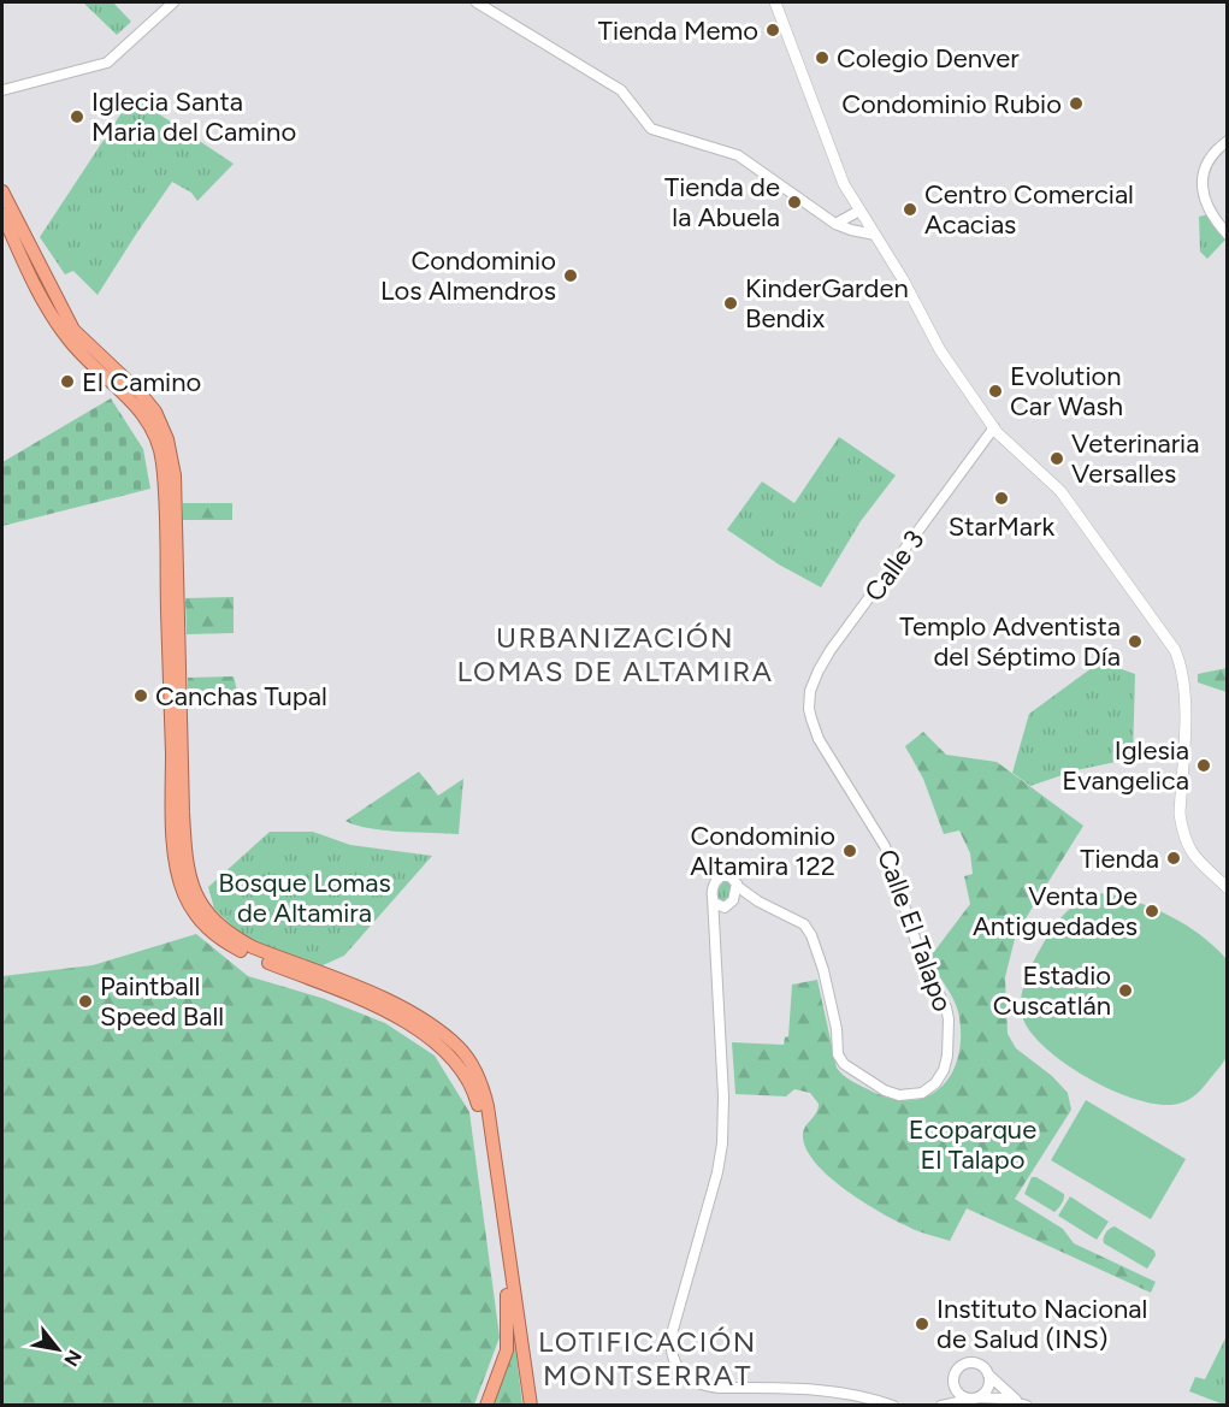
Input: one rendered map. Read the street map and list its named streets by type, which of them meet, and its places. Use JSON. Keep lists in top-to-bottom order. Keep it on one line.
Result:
{"streets":{"street":["Calle 3","Calle El Talapo"]},"crossings":[["Calle 3","Calle El Talapo"]],"districts":["URBANIZACIÓN LOMAS DE ALTAMIRA","LOTIFICACIÓN MONTSERRAT"],"parks":["Bosque Lomas de Altamira","Ecoparque El Talapo"],"places":["Tienda Memo","Colegio Denver","Condominio Rubio","Iglecia Santa Maria del Camino","Tienda de la Abuela","Centro Comercial Acacias","Condominio Los Almendros","KinderGarden Bendix","El Camino","Evolution Car Wash","Veterinaria Versalles","StarMark","Templo Adventista del Séptimo Día","Canchas Tupal","Iglesia Evangelica","Condominio Altamira 122","Tienda","Venta De Antiguedades","Estadio Cuscatlán","Paintball Speed Ball","Instituto Nacional de Salud (INS)"],"north":"bottom right"}
